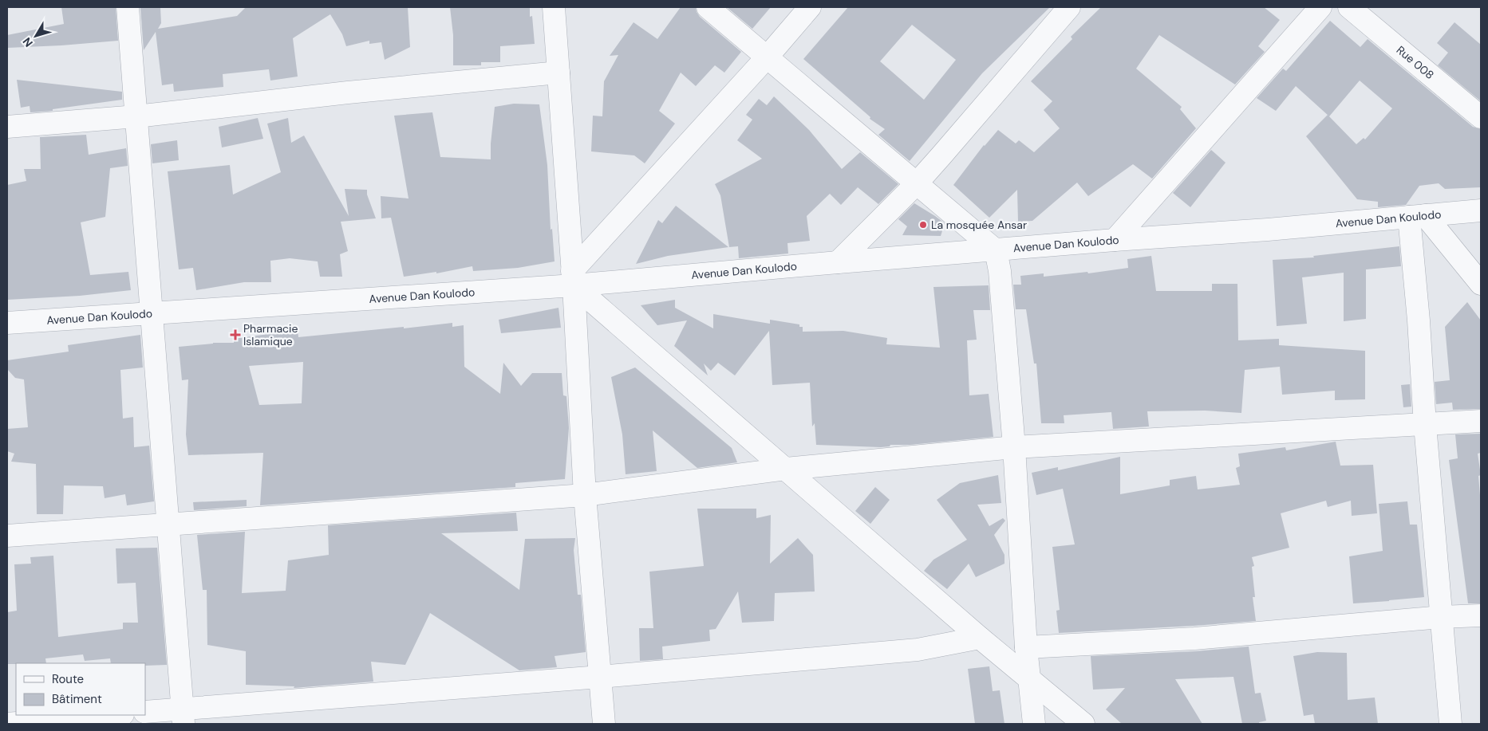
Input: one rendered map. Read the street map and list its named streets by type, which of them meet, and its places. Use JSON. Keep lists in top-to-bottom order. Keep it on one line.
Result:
{"streets":{"street":["Rue 008","Avenue Dan Koulodo"]},"places":{"other":["La mosquée Ansar"],"health":["Pharmacie Islamique"]},"legend":["Route","Bâtiment"],"north":"bottom left"}
